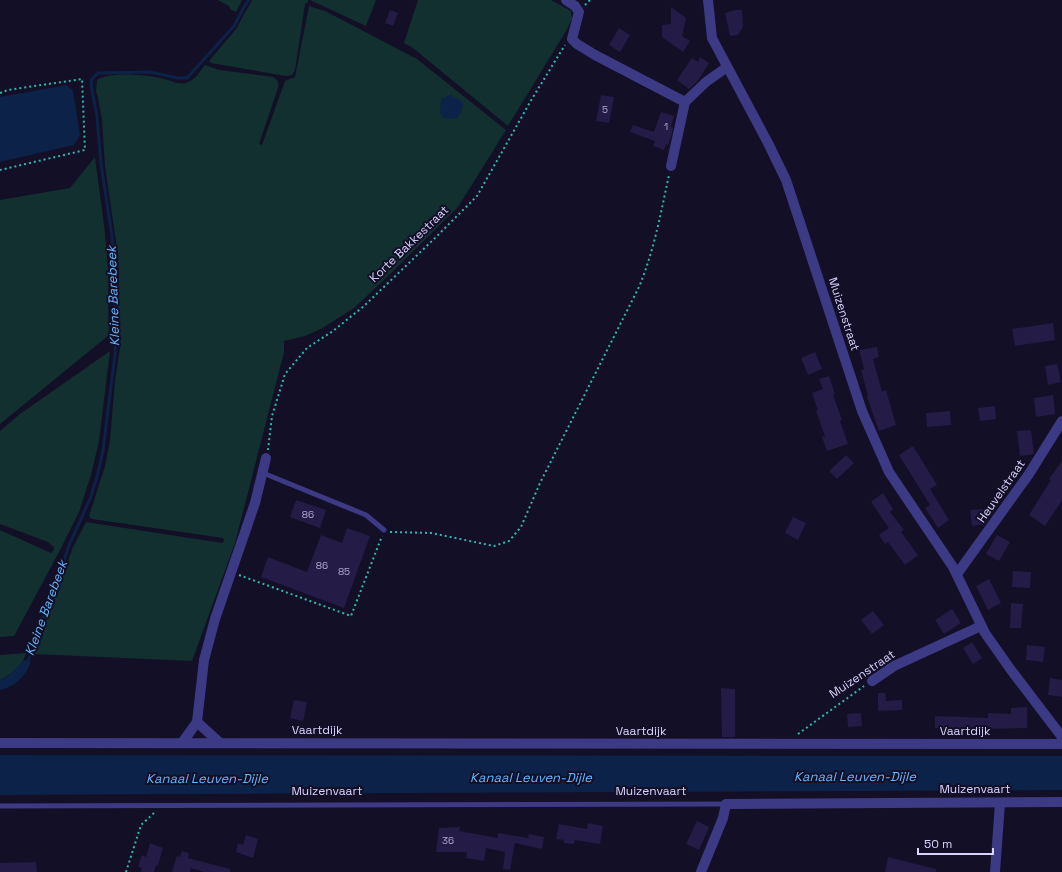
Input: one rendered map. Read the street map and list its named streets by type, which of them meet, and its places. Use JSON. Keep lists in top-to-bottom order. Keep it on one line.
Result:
{"streets":{"street":["Muizenstraat","Heuvelstraat","Vaartdijk","Muizenvaart"],"path":["Korte Bakkestraat"]},"crossings":[["Muizenstraat","Heuvelstraat"],["Muizenstraat","Vaartdijk"]],"water":["Kleine Barebeek","Kanaal Leuven-Dijle"],"house_numbers":["5","1","86","86","85","36"],"scale_bar":"50 m"}
